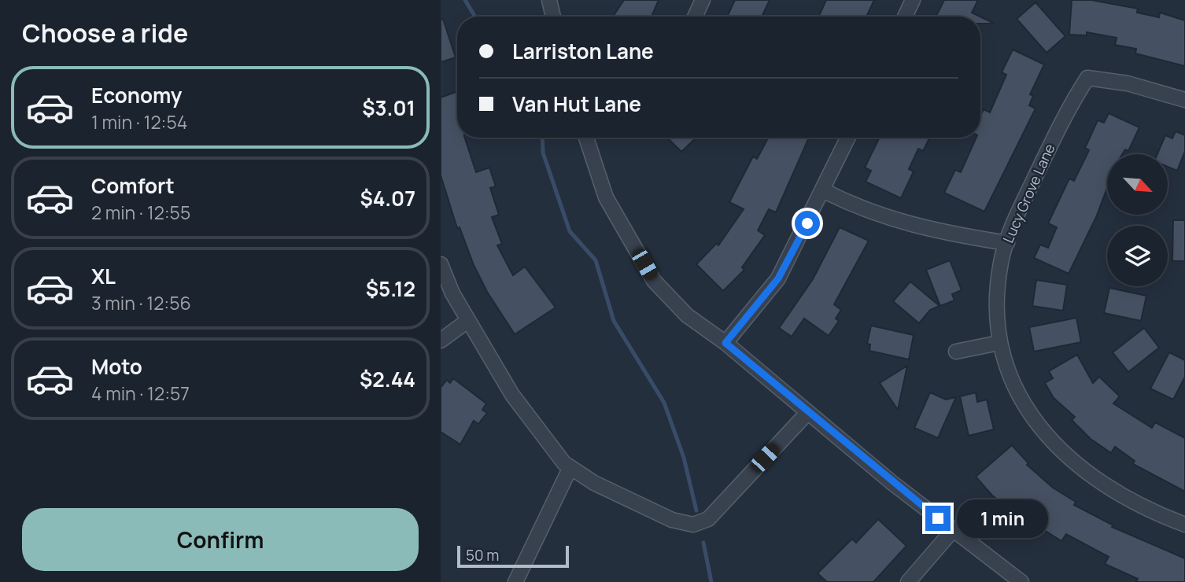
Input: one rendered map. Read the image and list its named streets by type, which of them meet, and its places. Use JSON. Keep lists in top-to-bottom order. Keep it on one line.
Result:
{"streets":{"street":["Lucy Grove Lane"]},"scale_bar":"50 m","north":"bottom right","page":{"heading":"Choose a ride","banner":["Larriston Lane","Van Hut Lane"],"list":[{"name":"Economy","note":"1 min · 12:54","value":"$3.01"},{"name":"Comfort","note":"2 min · 12:55","value":"$4.07"},{"name":"XL","note":"3 min · 12:56","value":"$5.12"},{"name":"Moto","note":"4 min · 12:57","value":"$2.44"}],"buttons":"Confirm","bubble":"1 min","scale":"50 m"}}
